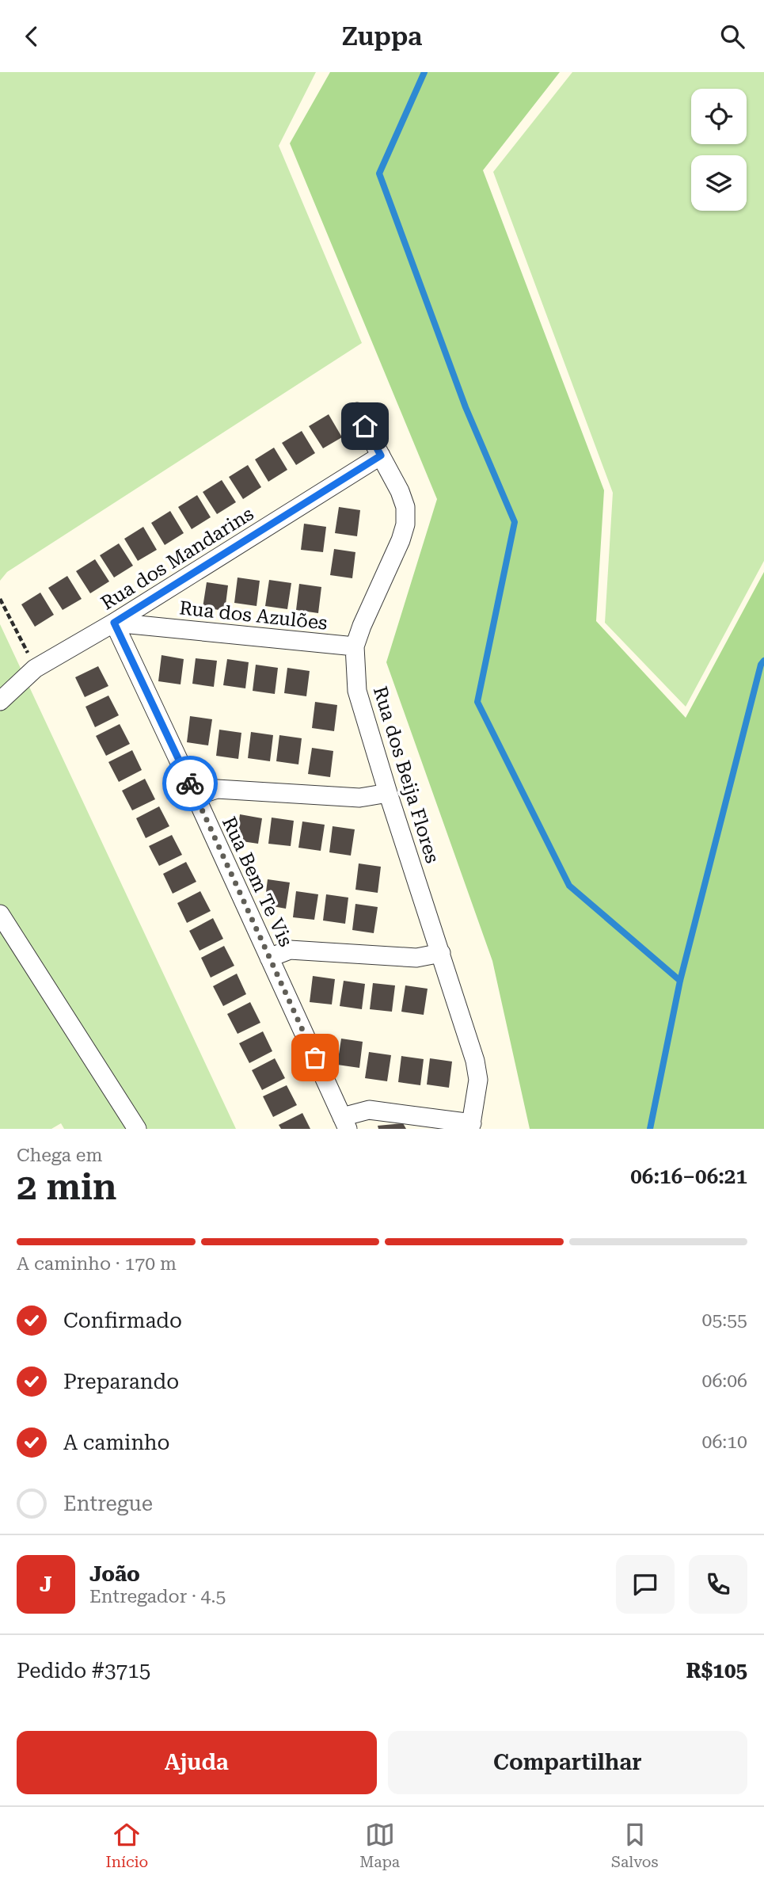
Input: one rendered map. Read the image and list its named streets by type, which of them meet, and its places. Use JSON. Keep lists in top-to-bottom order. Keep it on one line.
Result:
{"streets":{"street":["Rua dos Mandarins","Rua dos Azulões","Rua dos Beija Flores","Rua Bem Te Vis"]},"crossings":[["Rua dos Mandarins","Rua dos Azulões"],["Rua dos Mandarins","Rua dos Beija Flores"],["Rua dos Mandarins","Rua Bem Te Vis"],["Rua dos Azulões","Rua dos Beija Flores"],["Rua dos Azulões","Rua Bem Te Vis"]],"page":{"header":"Zuppa","heading":["2 min","Chega em","06:16–06:21"],"panel":["João","Entregador · 4.5","Pedido #3715","R$105"],"bar":"A caminho · 170 m","list":[["Confirmado","05:55"],["Preparando","06:06"],["A caminho","06:10"],"Entregue"],"round":"J","buttons":["Ajuda","Compartilhar"],"tabs":["Início","Mapa","Salvos"]}}
